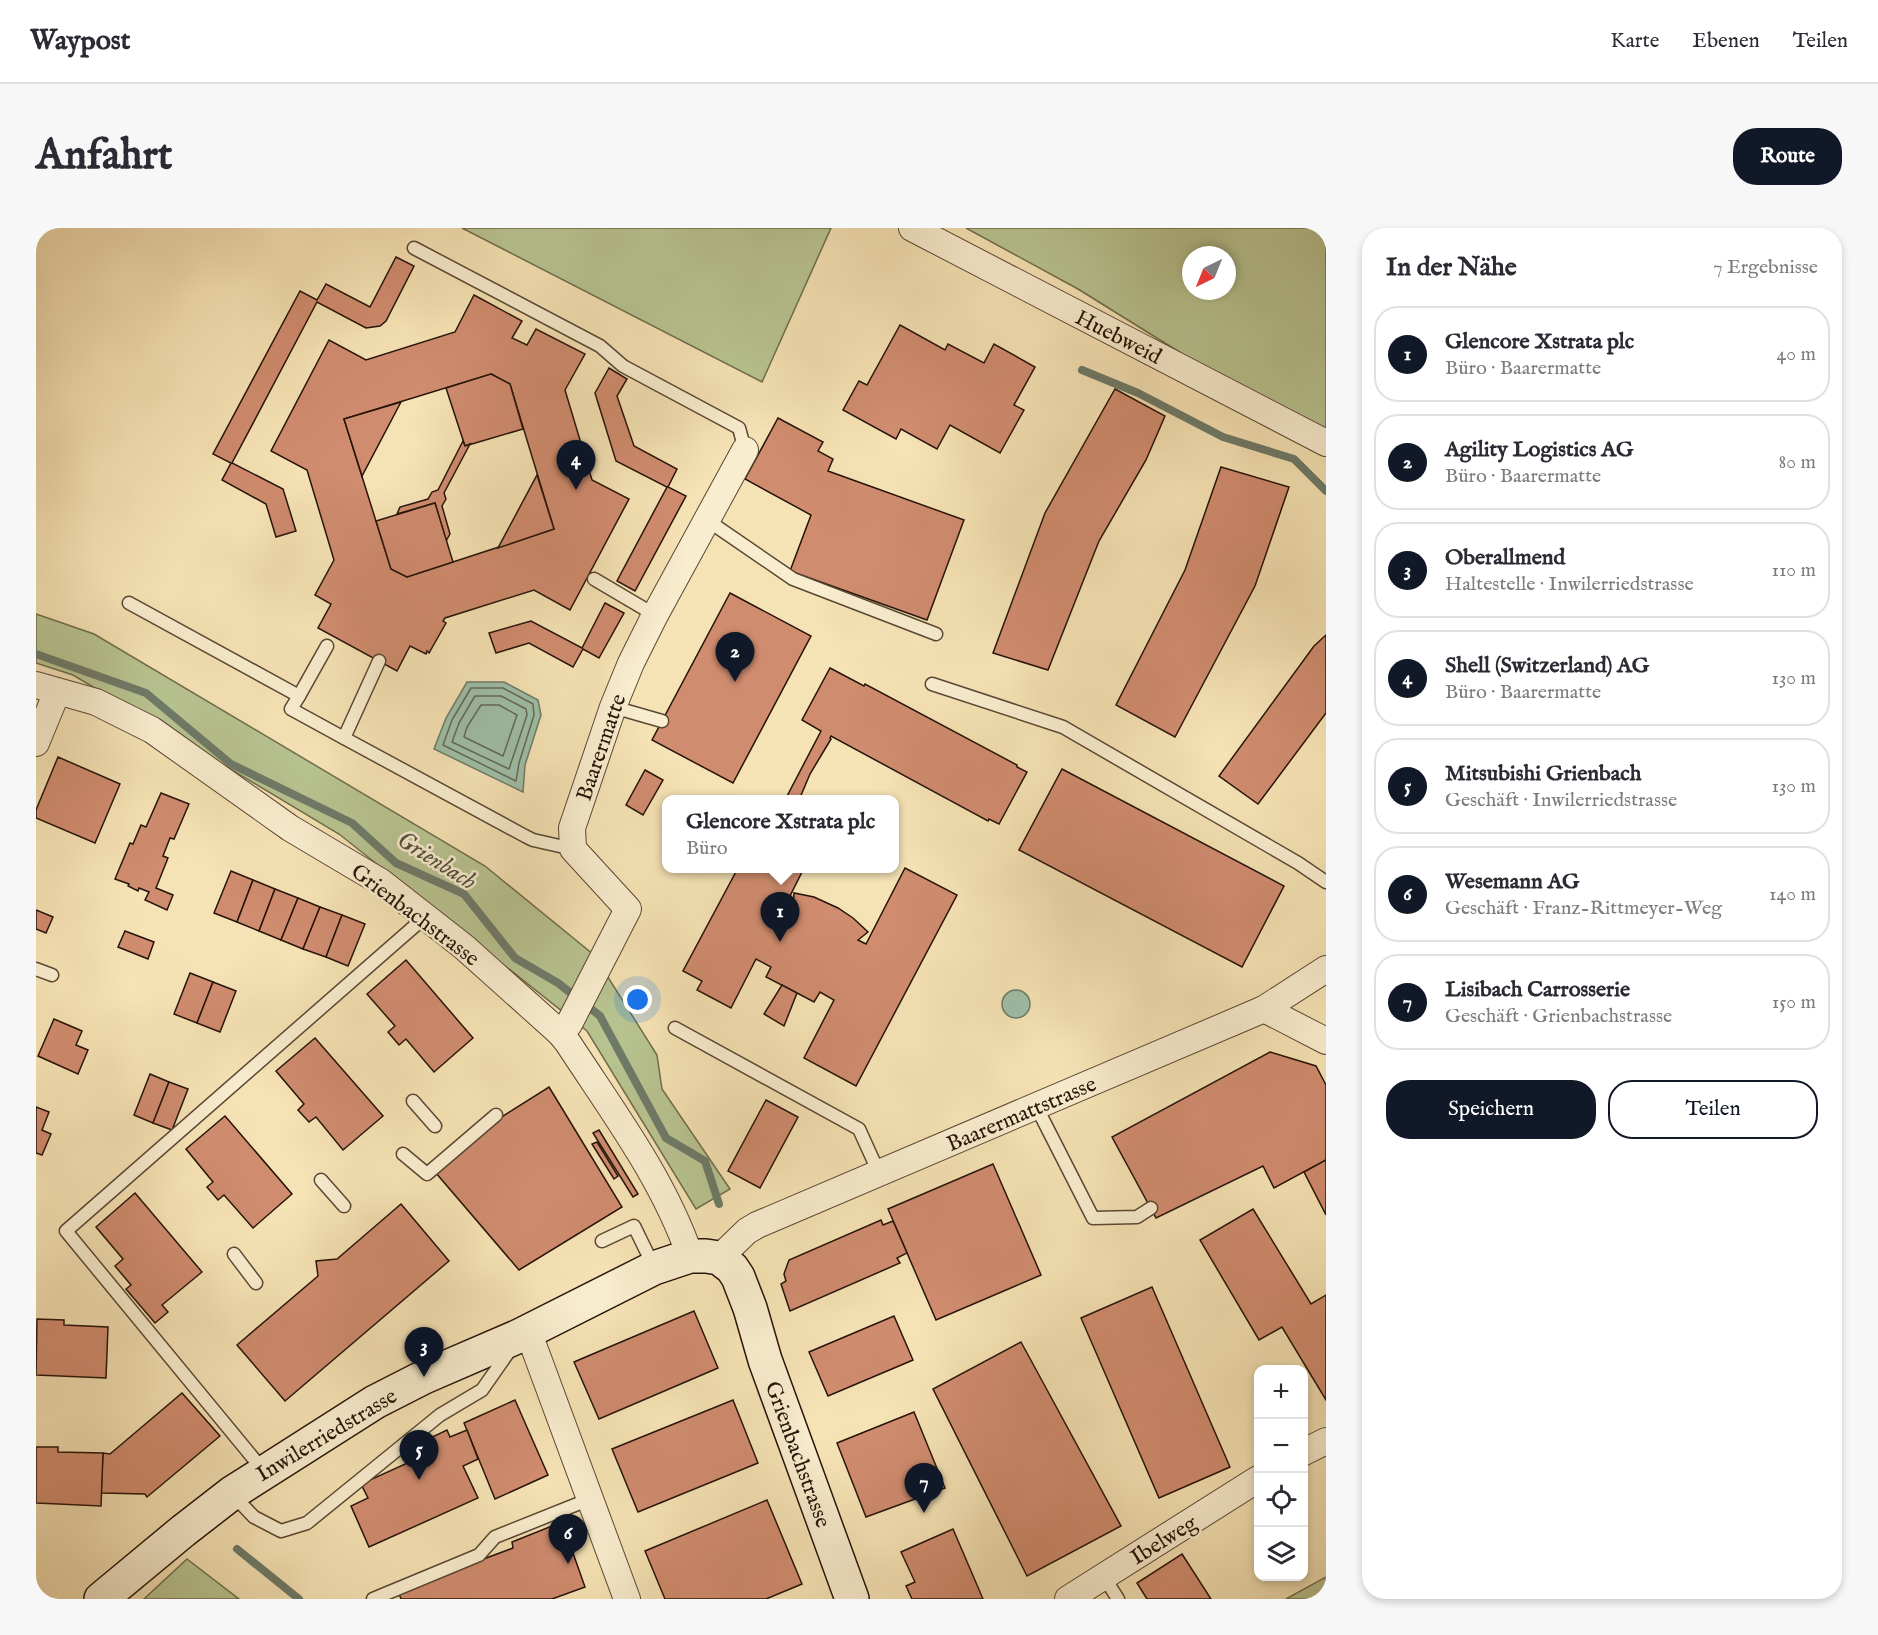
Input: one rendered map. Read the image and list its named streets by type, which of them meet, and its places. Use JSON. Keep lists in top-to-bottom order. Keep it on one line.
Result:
{"streets":{"street":["Huebweid","Baarermatte","Grienbachstrasse","Baarermattstrasse","Inwilerriedstrasse","Ibelweg"]},"crossings":[["Grienbachstrasse","Baarermattstrasse"],["Grienbachstrasse","Inwilerriedstrasse"],["Baarermattstrasse","Inwilerriedstrasse"]],"water":["Grienbach"],"north":"bottom left","page":{"header":"Waypost","nav":["Karte","Ebenen","Teilen"],"buttons":["Route",["Speichern","Teilen"]],"title":"Anfahrt","heading":["In der Nähe","7 Ergebnisse"],"list":[{"mark":"1","name":"Glencore Xstrata plc","note":"Büro · Baarermatte","value":"40 m"},{"mark":"2","name":"Agility Logistics AG","note":"Büro · Baarermatte","value":"80 m"},{"mark":"3","name":"Oberallmend","note":"Haltestelle · Inwilerriedstrasse","value":"110 m"},{"mark":"4","name":"Shell (Switzerland) AG","note":"Büro · Baarermatte","value":"130 m"},{"mark":"5","name":"Mitsubishi Grienbach","note":"Geschäft · Inwilerriedstrasse","value":"130 m"},{"mark":"6","name":"Wesemann AG","note":"Geschäft · Franz-Rittmeyer-Weg","value":"140 m"},{"mark":"7","name":"Lisibach Carrosserie","note":"Geschäft · Grienbachstrasse","value":"150 m"}],"pins":["4","2","1","3","5","7","6"],"popup":["Glencore Xstrata plc","Büro"],"map_buttons":["+","−"]}}
